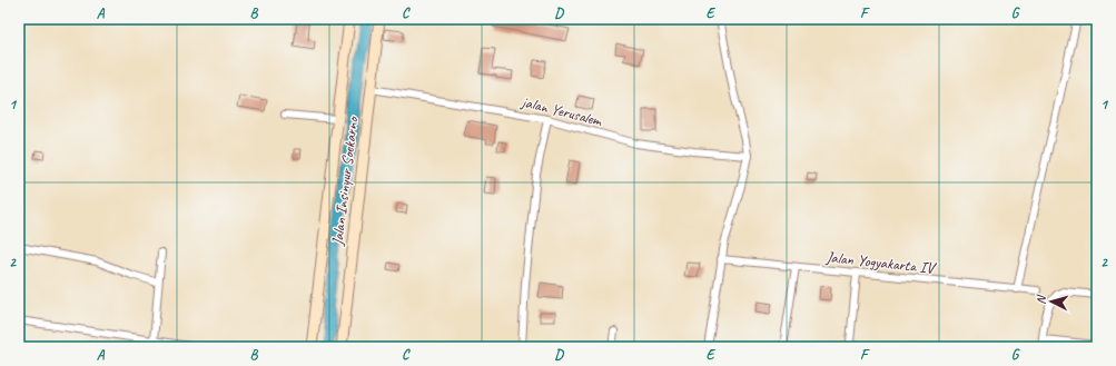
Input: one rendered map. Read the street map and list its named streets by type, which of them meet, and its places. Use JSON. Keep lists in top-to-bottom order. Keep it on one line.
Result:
{"streets":{"street":["jalan Yerusalem","Jalan Insinyur Soekarno","Jalan Yogyakarta IV"]},"crossings":[["jalan Yerusalem","Jalan Insinyur Soekarno"]],"north":"left","grid":{"columns":["A","B","C","D","E","F","G"],"rows":["1","2"]}}
